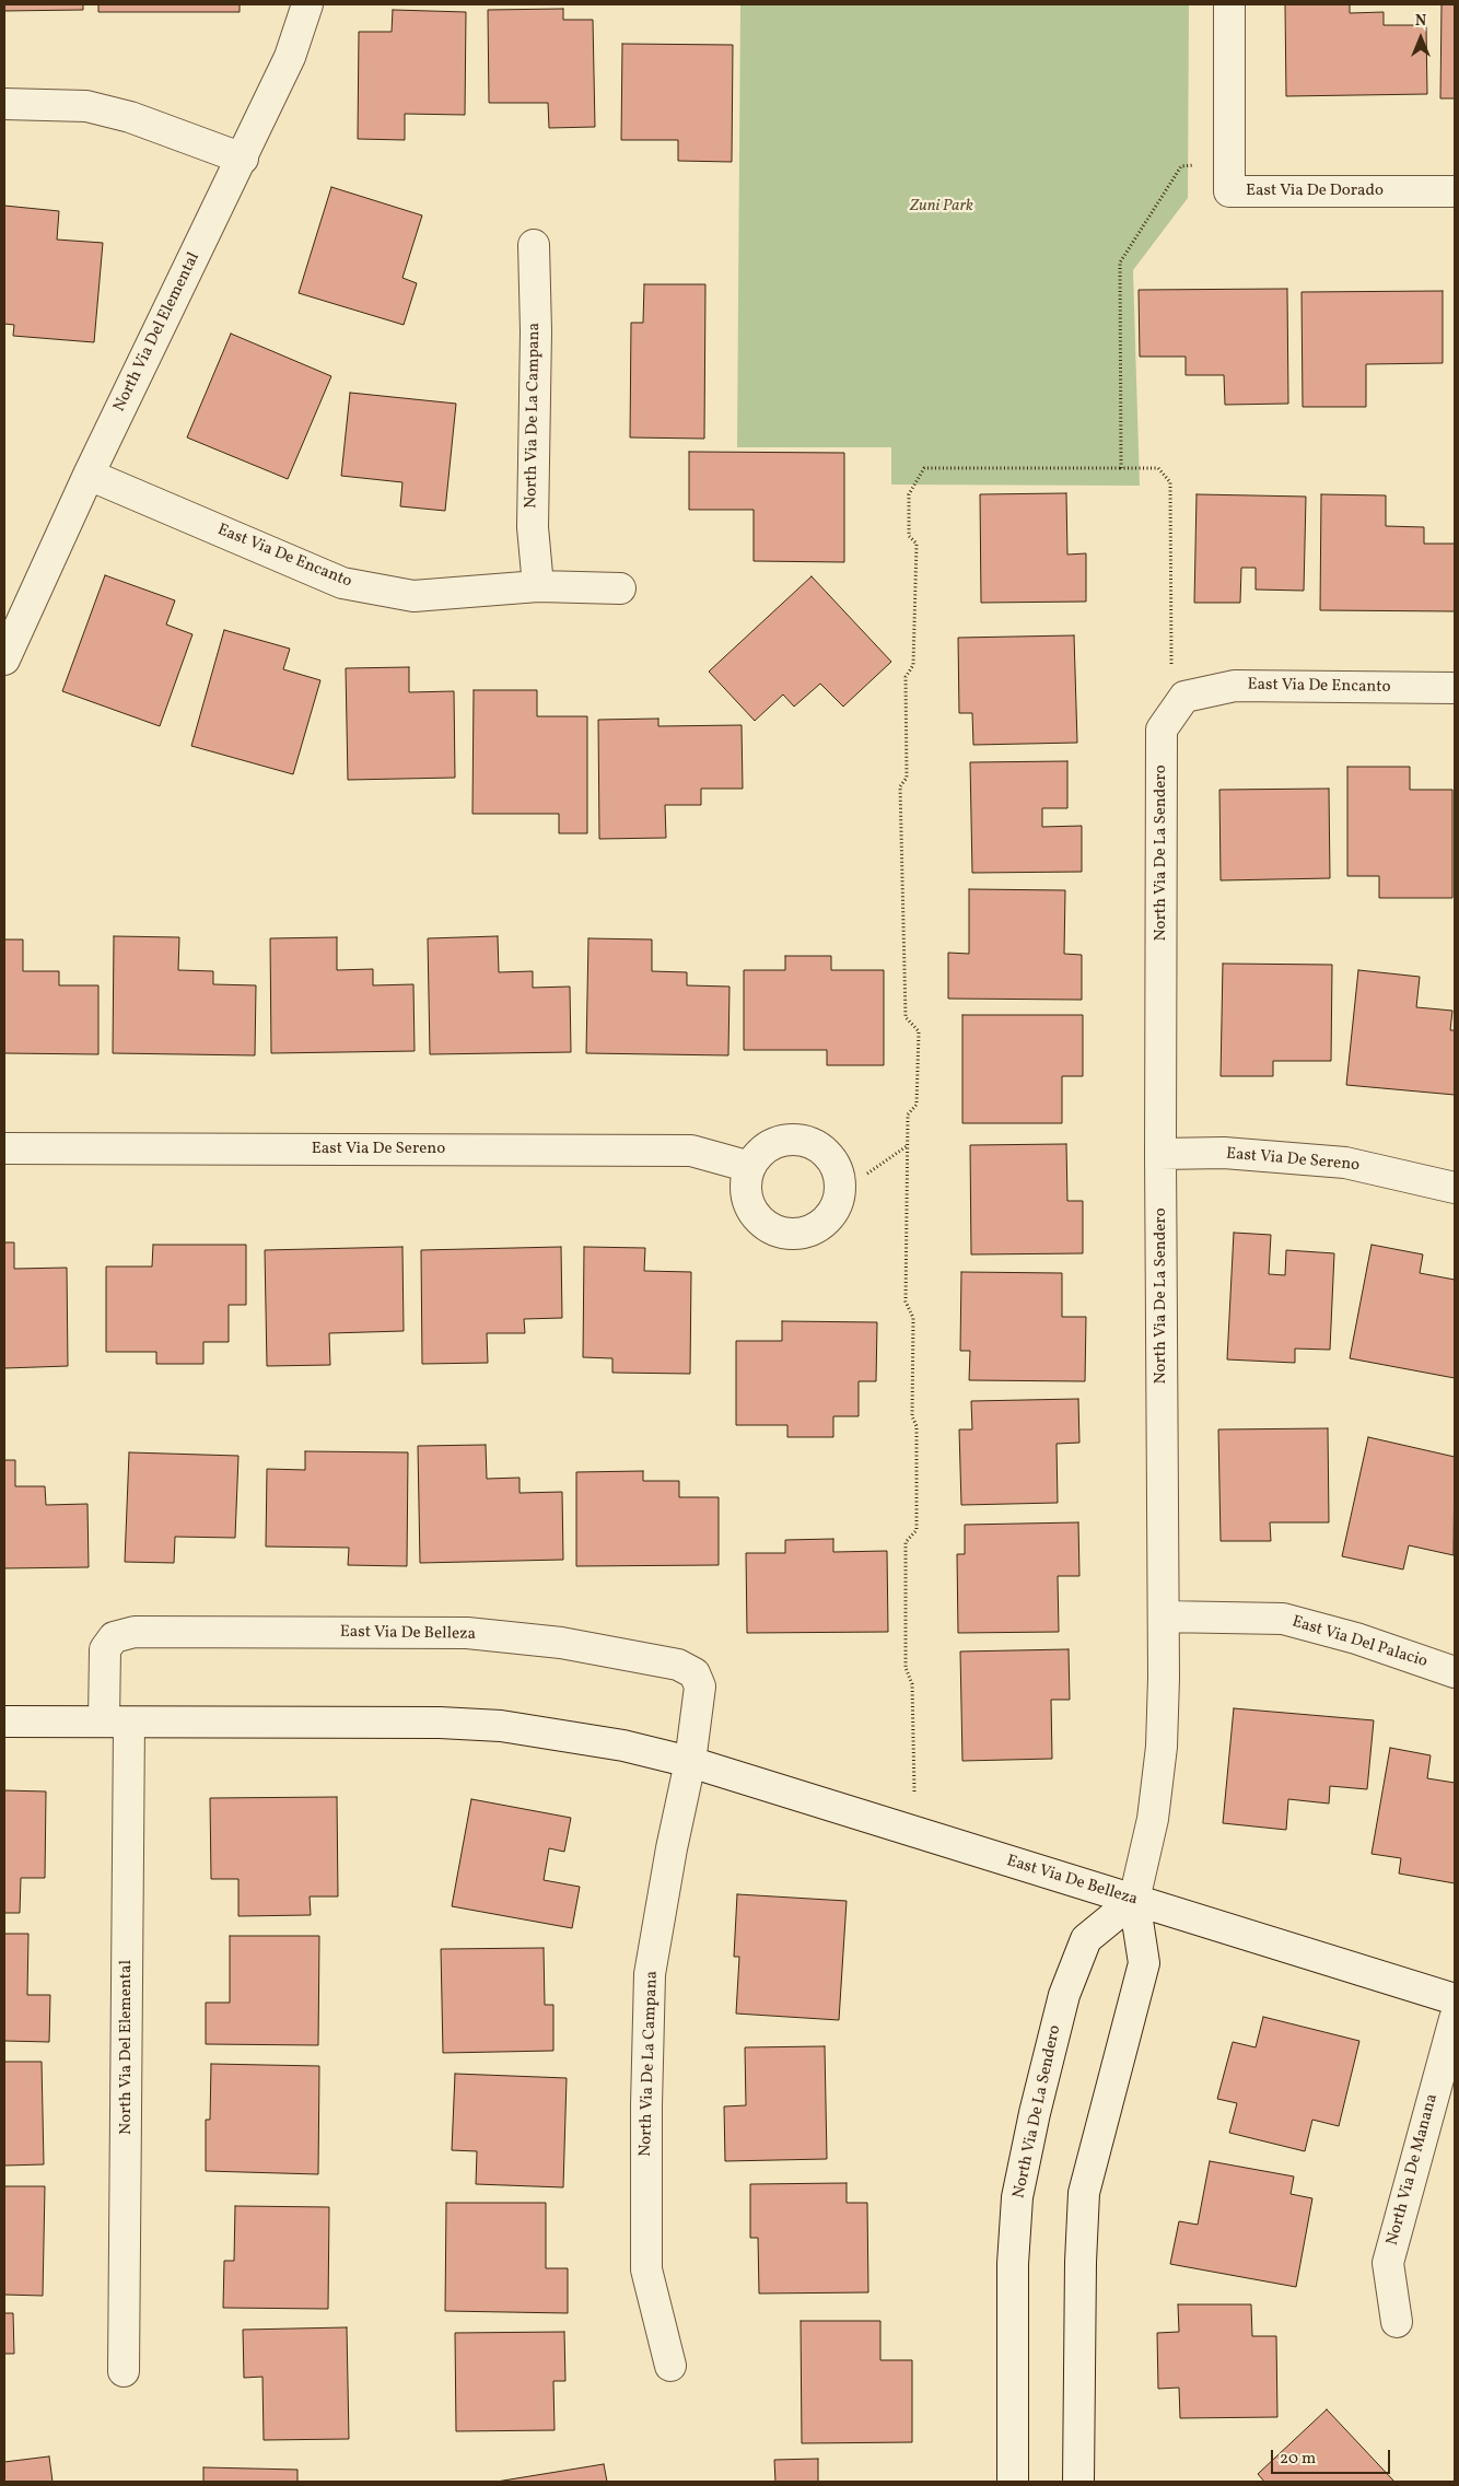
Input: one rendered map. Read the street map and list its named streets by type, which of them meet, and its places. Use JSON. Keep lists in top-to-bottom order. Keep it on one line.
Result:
{"streets":{"street":["East Via De Dorado","North Via Del Elemental","North Via De La Campana","East Via De Encanto","North Via De La Sendero","East Via De Sereno","East Via De Belleza","East Via Del Palacio","North Via De Manana"]},"crossings":[["North Via Del Elemental","East Via De Encanto"],["North Via Del Elemental","East Via De Belleza"],["North Via De La Campana","East Via De Encanto"],["North Via De La Campana","East Via De Belleza"],["East Via De Encanto","North Via De La Sendero"],["North Via De La Sendero","East Via De Sereno"],["North Via De La Sendero","East Via De Belleza"],["North Via De La Sendero","East Via Del Palacio"]],"parks":["Zuni Park"],"scale_bar":"20 m","north":"top"}
